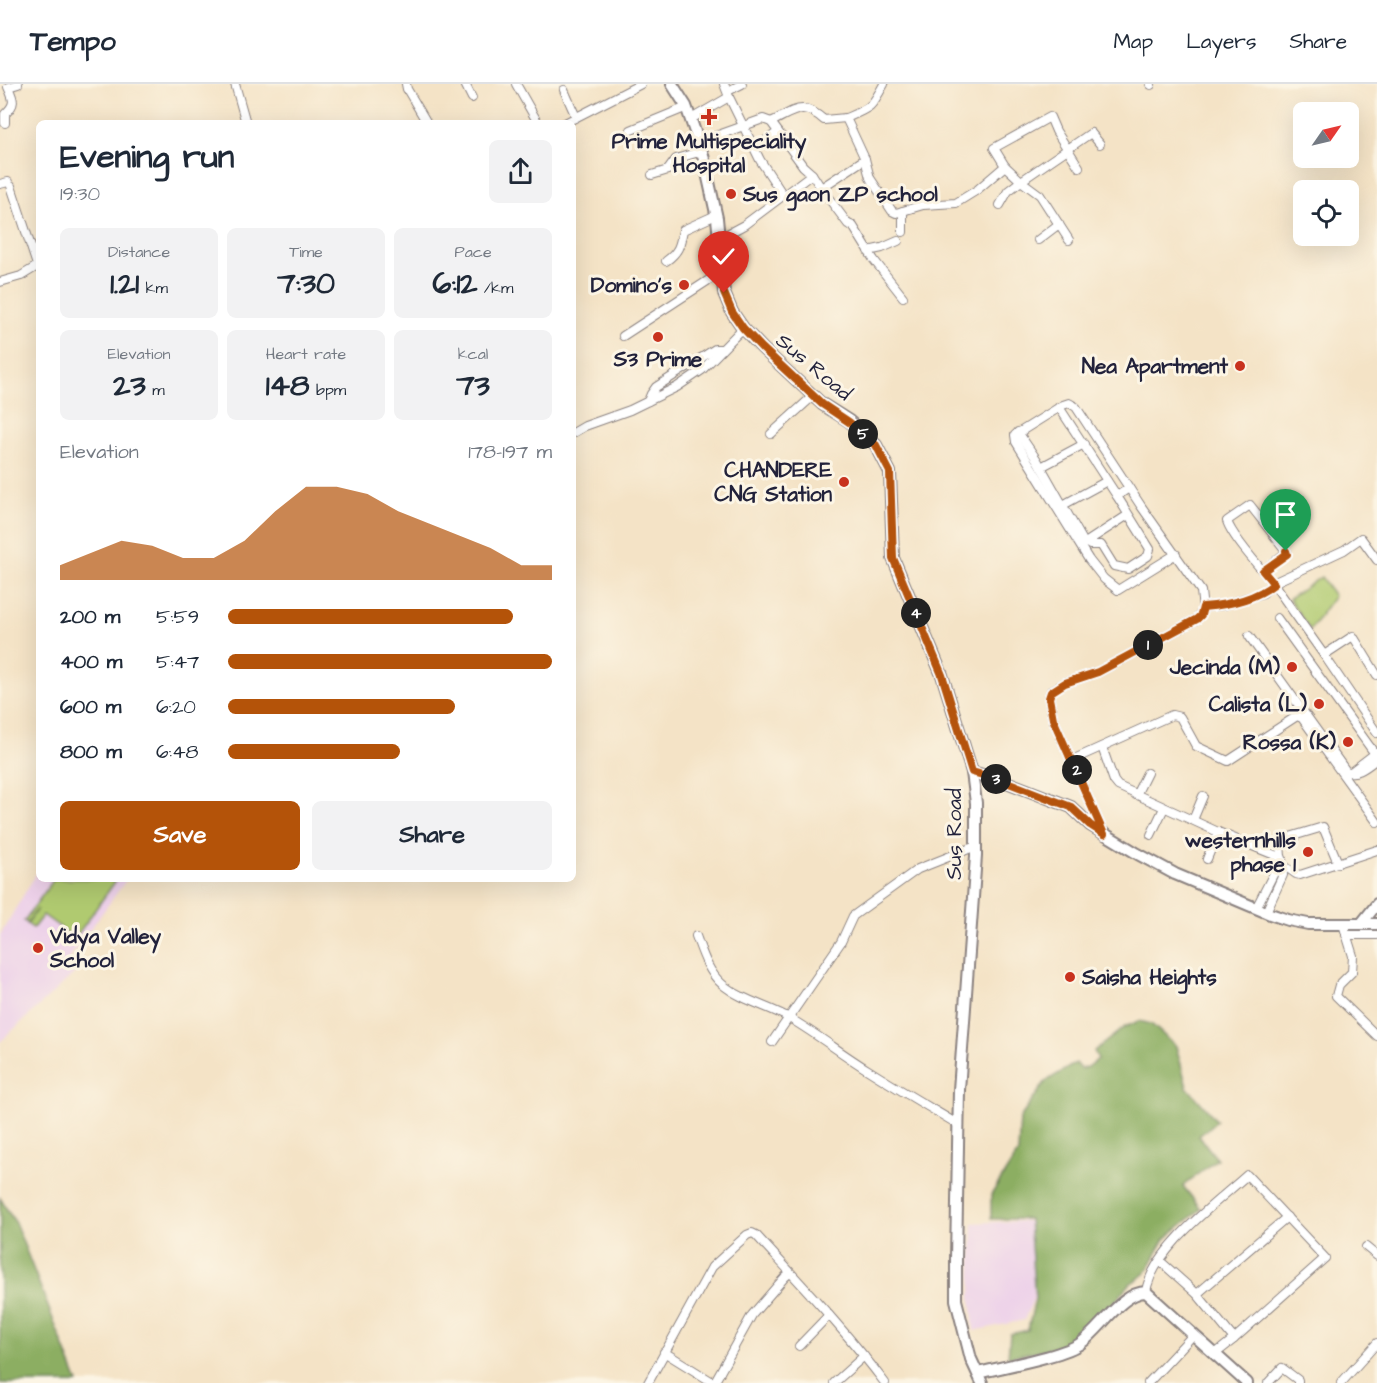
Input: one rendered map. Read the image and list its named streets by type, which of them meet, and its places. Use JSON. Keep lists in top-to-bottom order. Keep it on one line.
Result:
{"streets":{"main road":["Sus Road"]},"places":{"health":["Prime Multispeciality Hospital"],"other":["Sus gaon ZP school","Domino's","S3 Prime","Nea Apartment","CHANDERE CNG Station","Jecinda (M)","Calista (L)","Rossa (K)","westernhills phase 1","Vidya Valley School","Saisha Heights"]},"north":"top right","page":{"header":"Tempo","nav":["Map","Layers","Share"],"heading":["Evening run","19:30"],"stats":[["Distance","1.21 km"],["Time","7:30"],["Pace","6:12 /km"],["Elevation","23 m"],["Heart rate","148 bpm"],["kcal","73"]],"pins":["5","4","1","2","3"],"chart":["Elevation","178–197 m"],"list":[{"name":"200 m","note":"5:59"},{"name":"400 m","note":"5:47"},{"name":"600 m","note":"6:20"},{"name":"800 m","note":"6:48"}],"buttons":["Save","Share"]}}
